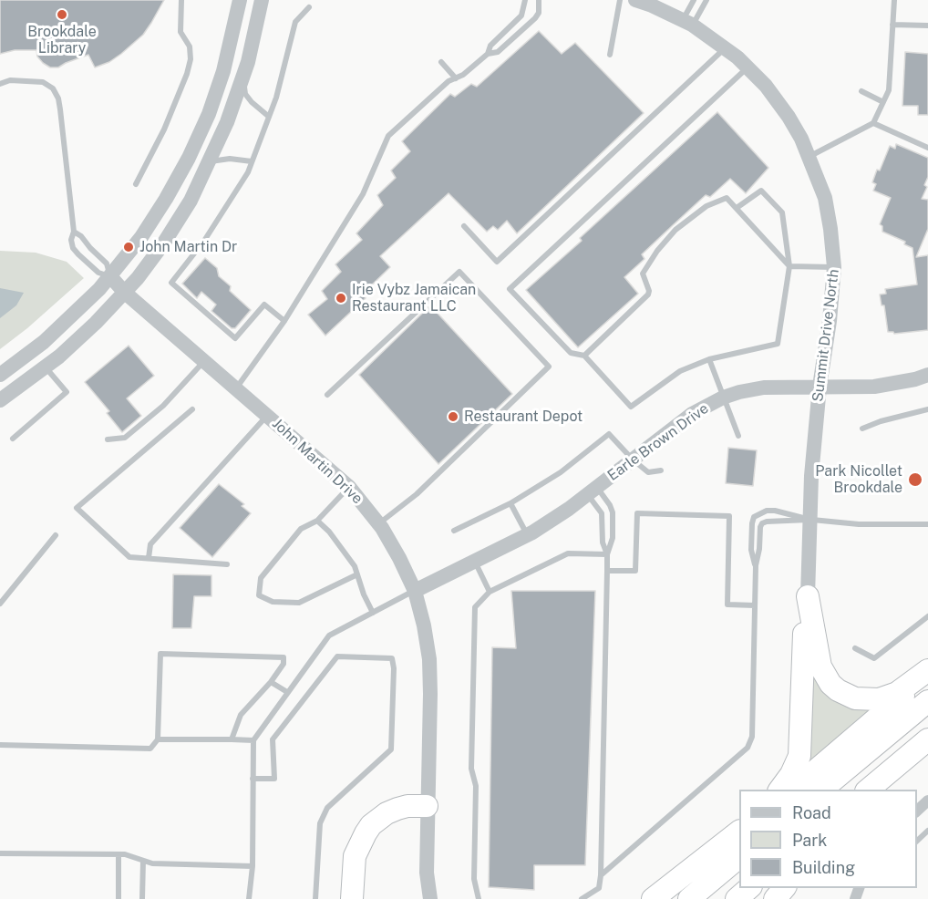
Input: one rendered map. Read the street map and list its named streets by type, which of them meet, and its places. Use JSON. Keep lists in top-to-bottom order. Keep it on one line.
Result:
{"streets":{"street":["Summit Drive North","Earle Brown Drive","John Martin Drive"]},"crossings":[["Summit Drive North","Earle Brown Drive"],["Earle Brown Drive","John Martin Drive"]],"places":["Brookdale Library","John Martin Dr","Irie Vybz Jamaican Restaurant LLC","Restaurant Depot","Park Nicollet Brookdale"],"legend":["Road","Park","Building"]}
